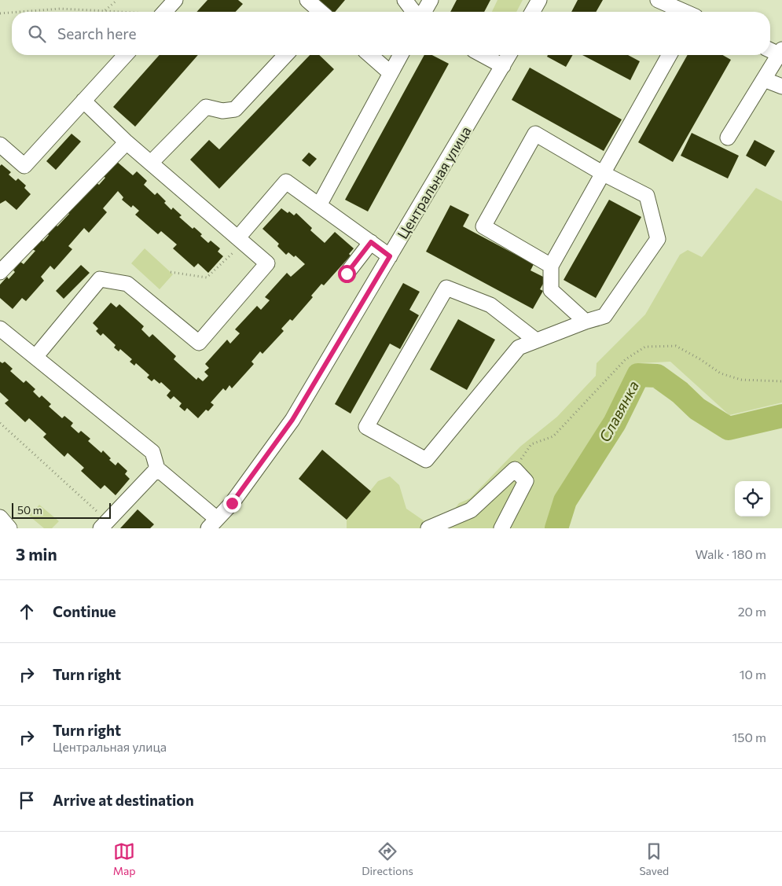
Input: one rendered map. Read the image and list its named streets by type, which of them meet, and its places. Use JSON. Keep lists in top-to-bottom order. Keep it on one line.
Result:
{"streets":{"street":["Центральная улица"]},"water":["Славянка"],"scale_bar":"50 m","page":{"search":"Search here","scale":"50 m","heading":["3 min","Walk · 180 m"],"list":[["Continue","20 m"],["Turn right","10 m"],["Turn right","Центральная улица","150 m"],"Arrive at destination"],"nav":["Map","Directions","Saved"]}}
